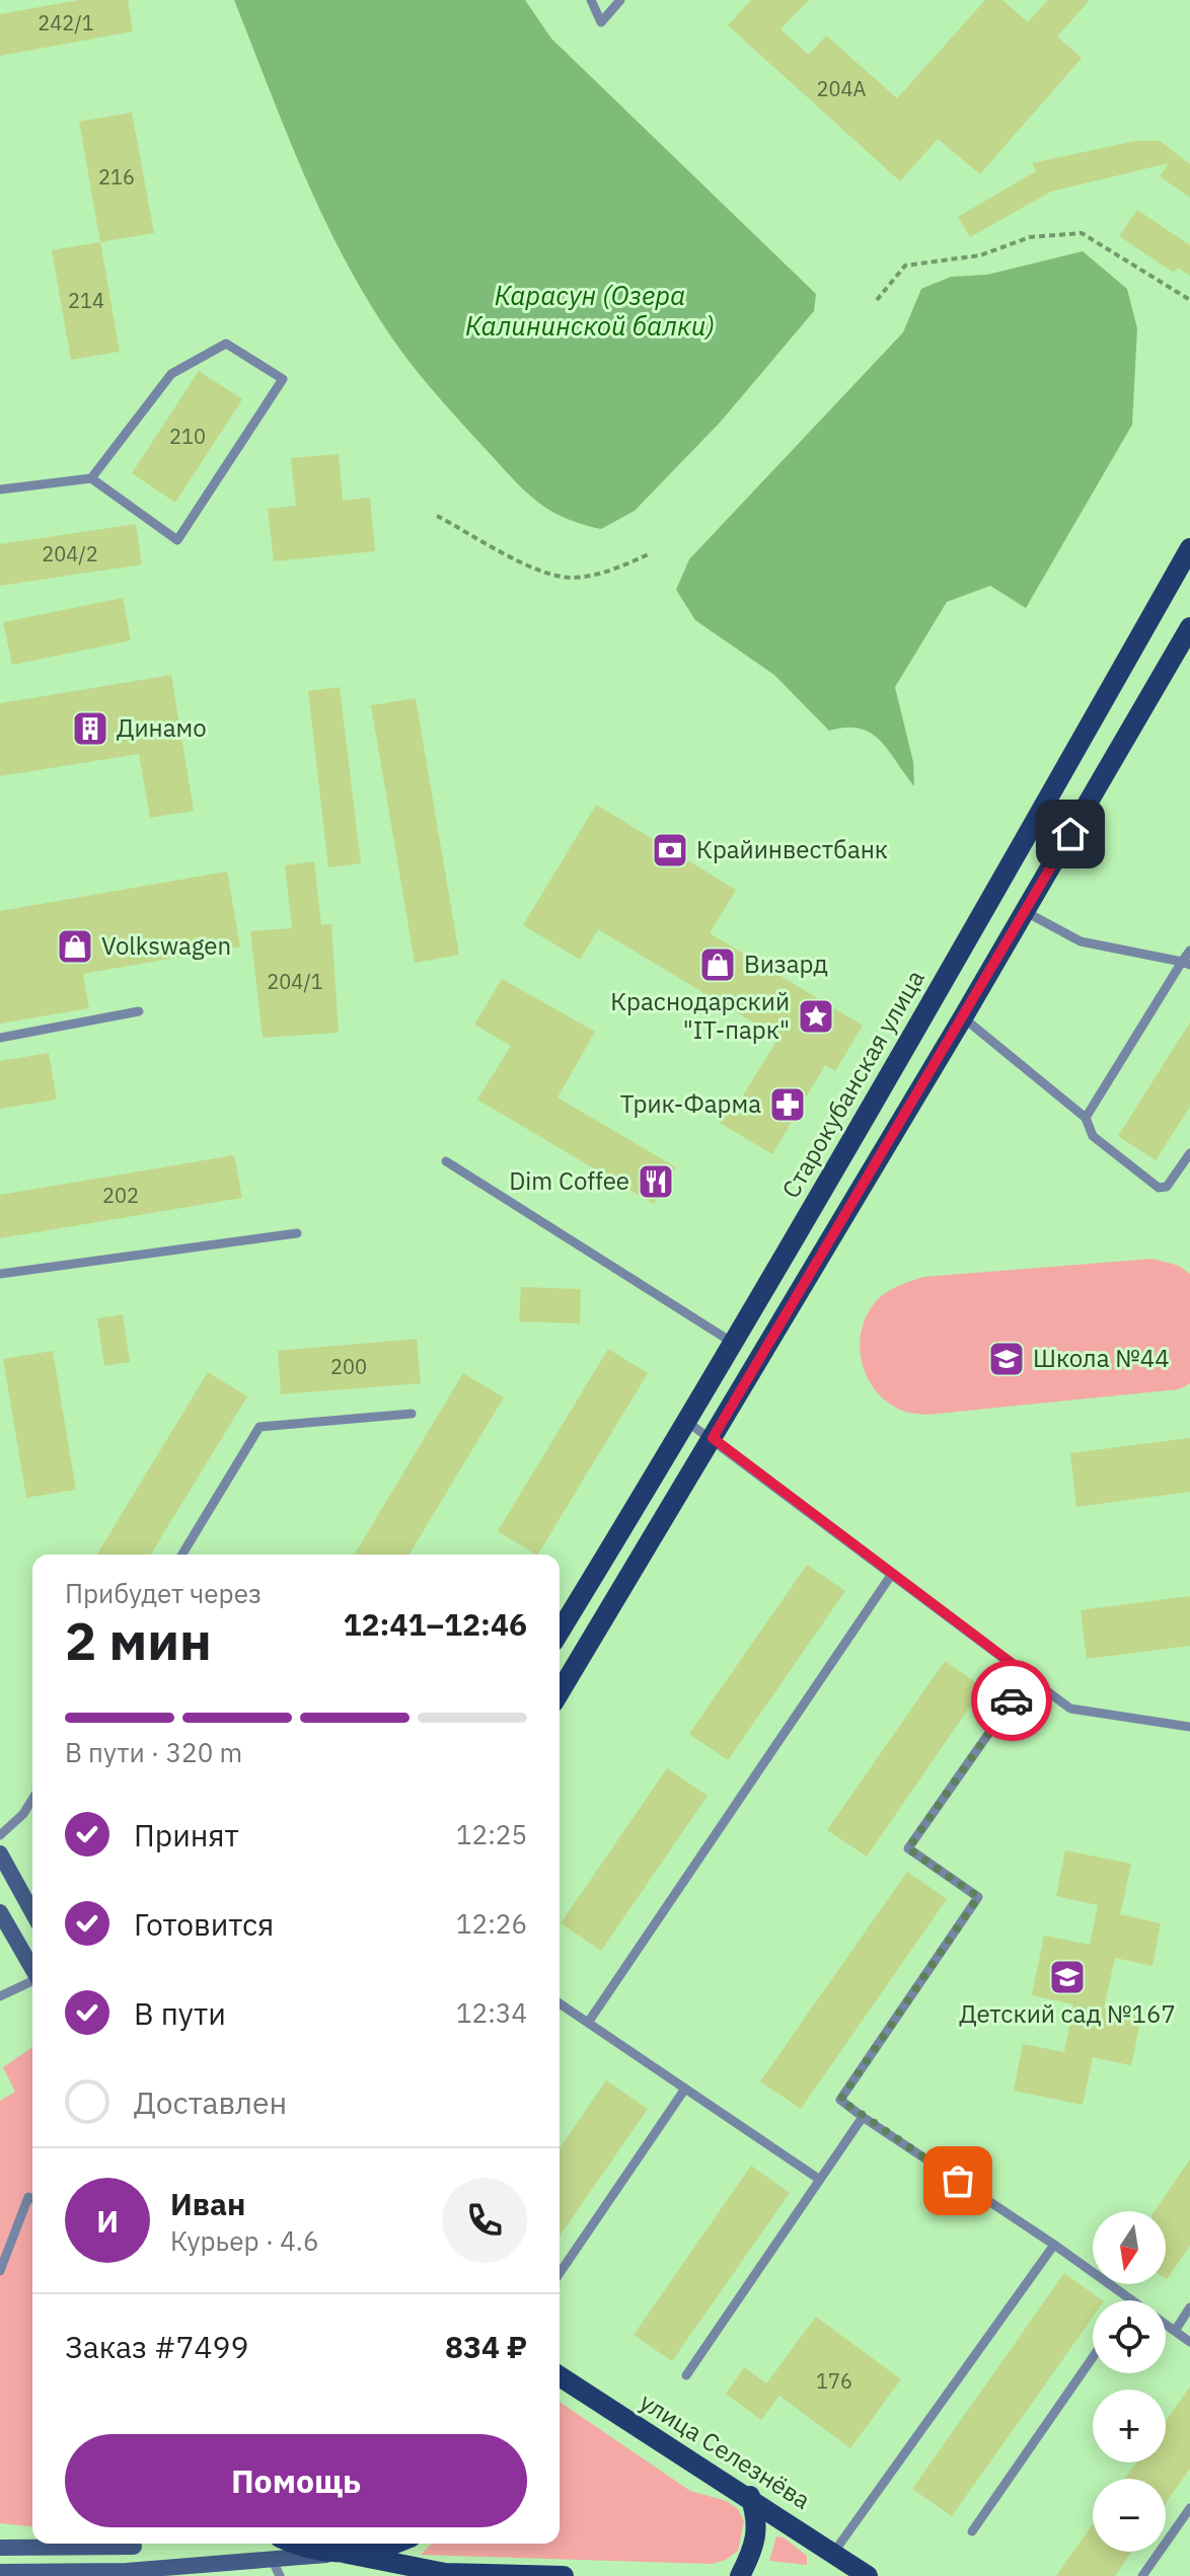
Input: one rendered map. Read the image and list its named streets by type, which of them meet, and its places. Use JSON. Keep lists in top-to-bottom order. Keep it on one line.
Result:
{"streets":{"main road":["Старокубанская улица","улица Селезнёва"]},"water":["Карасун (Озера Калининской балки)"],"places":{"building":["Динамо"],"bank":["Крайинвестбанк"],"shop":["Volkswagen","Визард"],"place":["Краснодарский \"IT-парк\""],"pharmacy":["Трик-Фарма"],"restaurant":["Dim Coffee"],"school or university":["Школа №44","Детский сад №167"]},"house_numbers":["242/1","204А","216","214","210","204/2","204/1","202","200","176"],"north":"bottom","page":{"heading":["2 мин","Прибудет через","12:41–12:46"],"panel":["Иван","Курьер · 4.6","Заказ #7499","834 ₽"],"bar":"В пути · 320 m","list":[["Принят","12:25"],["Готовится","12:26"],["В пути","12:34"],"Доставлен"],"round":"И","map_buttons":["+","−"],"buttons":"Помощь"}}
